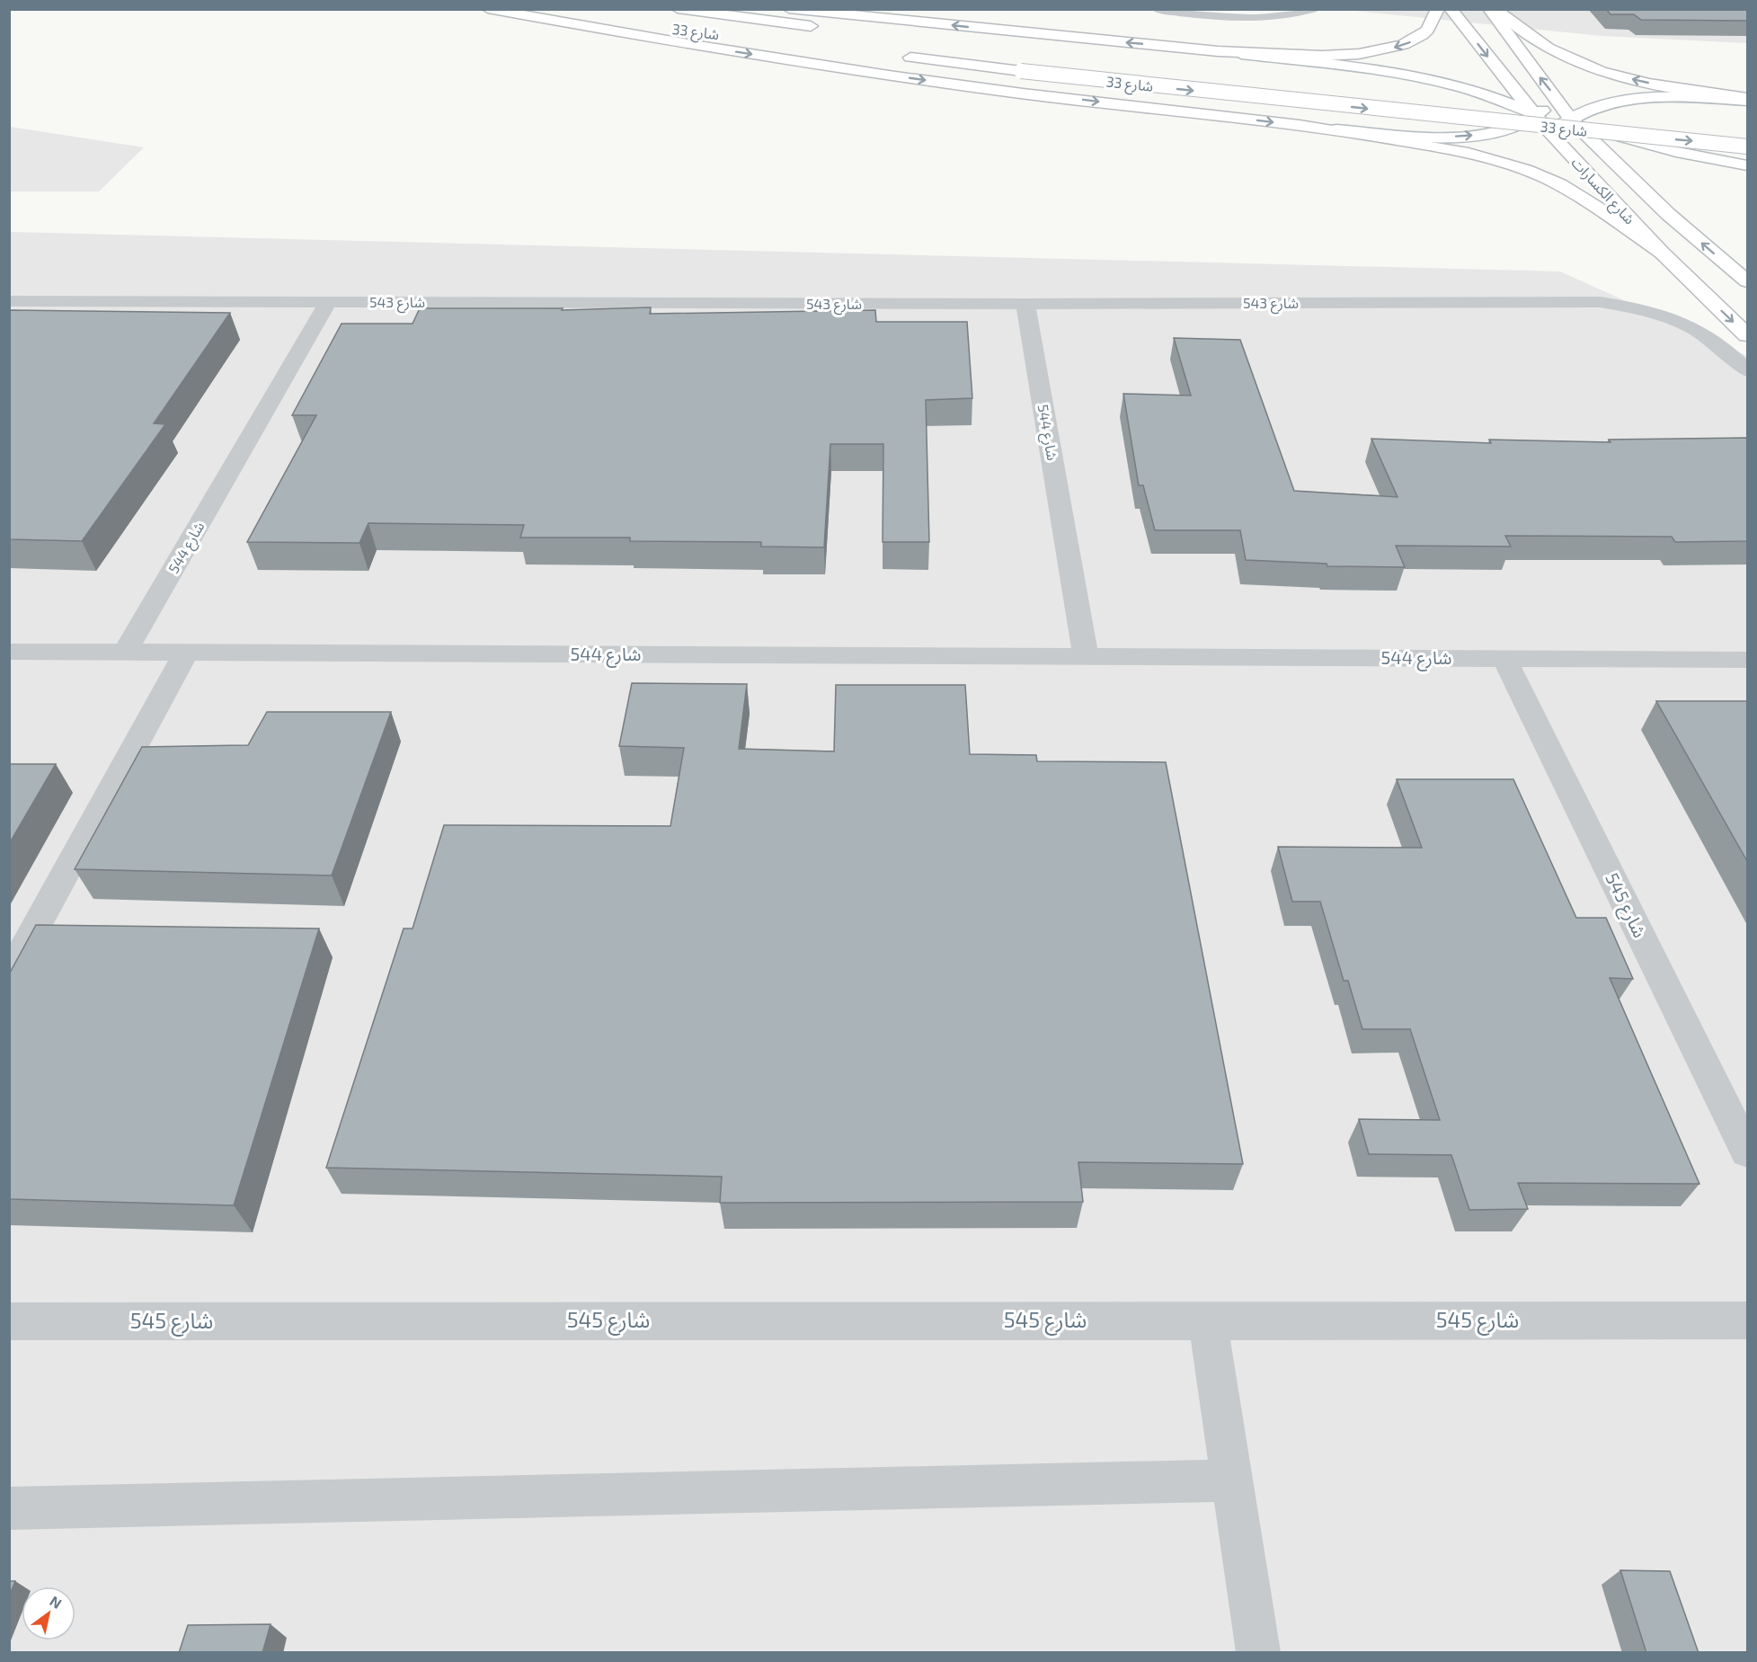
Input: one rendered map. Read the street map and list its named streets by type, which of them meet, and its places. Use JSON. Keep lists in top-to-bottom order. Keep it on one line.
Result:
{"streets":{"main road":["شارع 33","شارع الكسارات"],"street":["شارع 543","شارع 544","شارع 545"]},"crossings":[["شارع 543","شارع 544"],["شارع 544","شارع 545"]],"north":"top right"}
